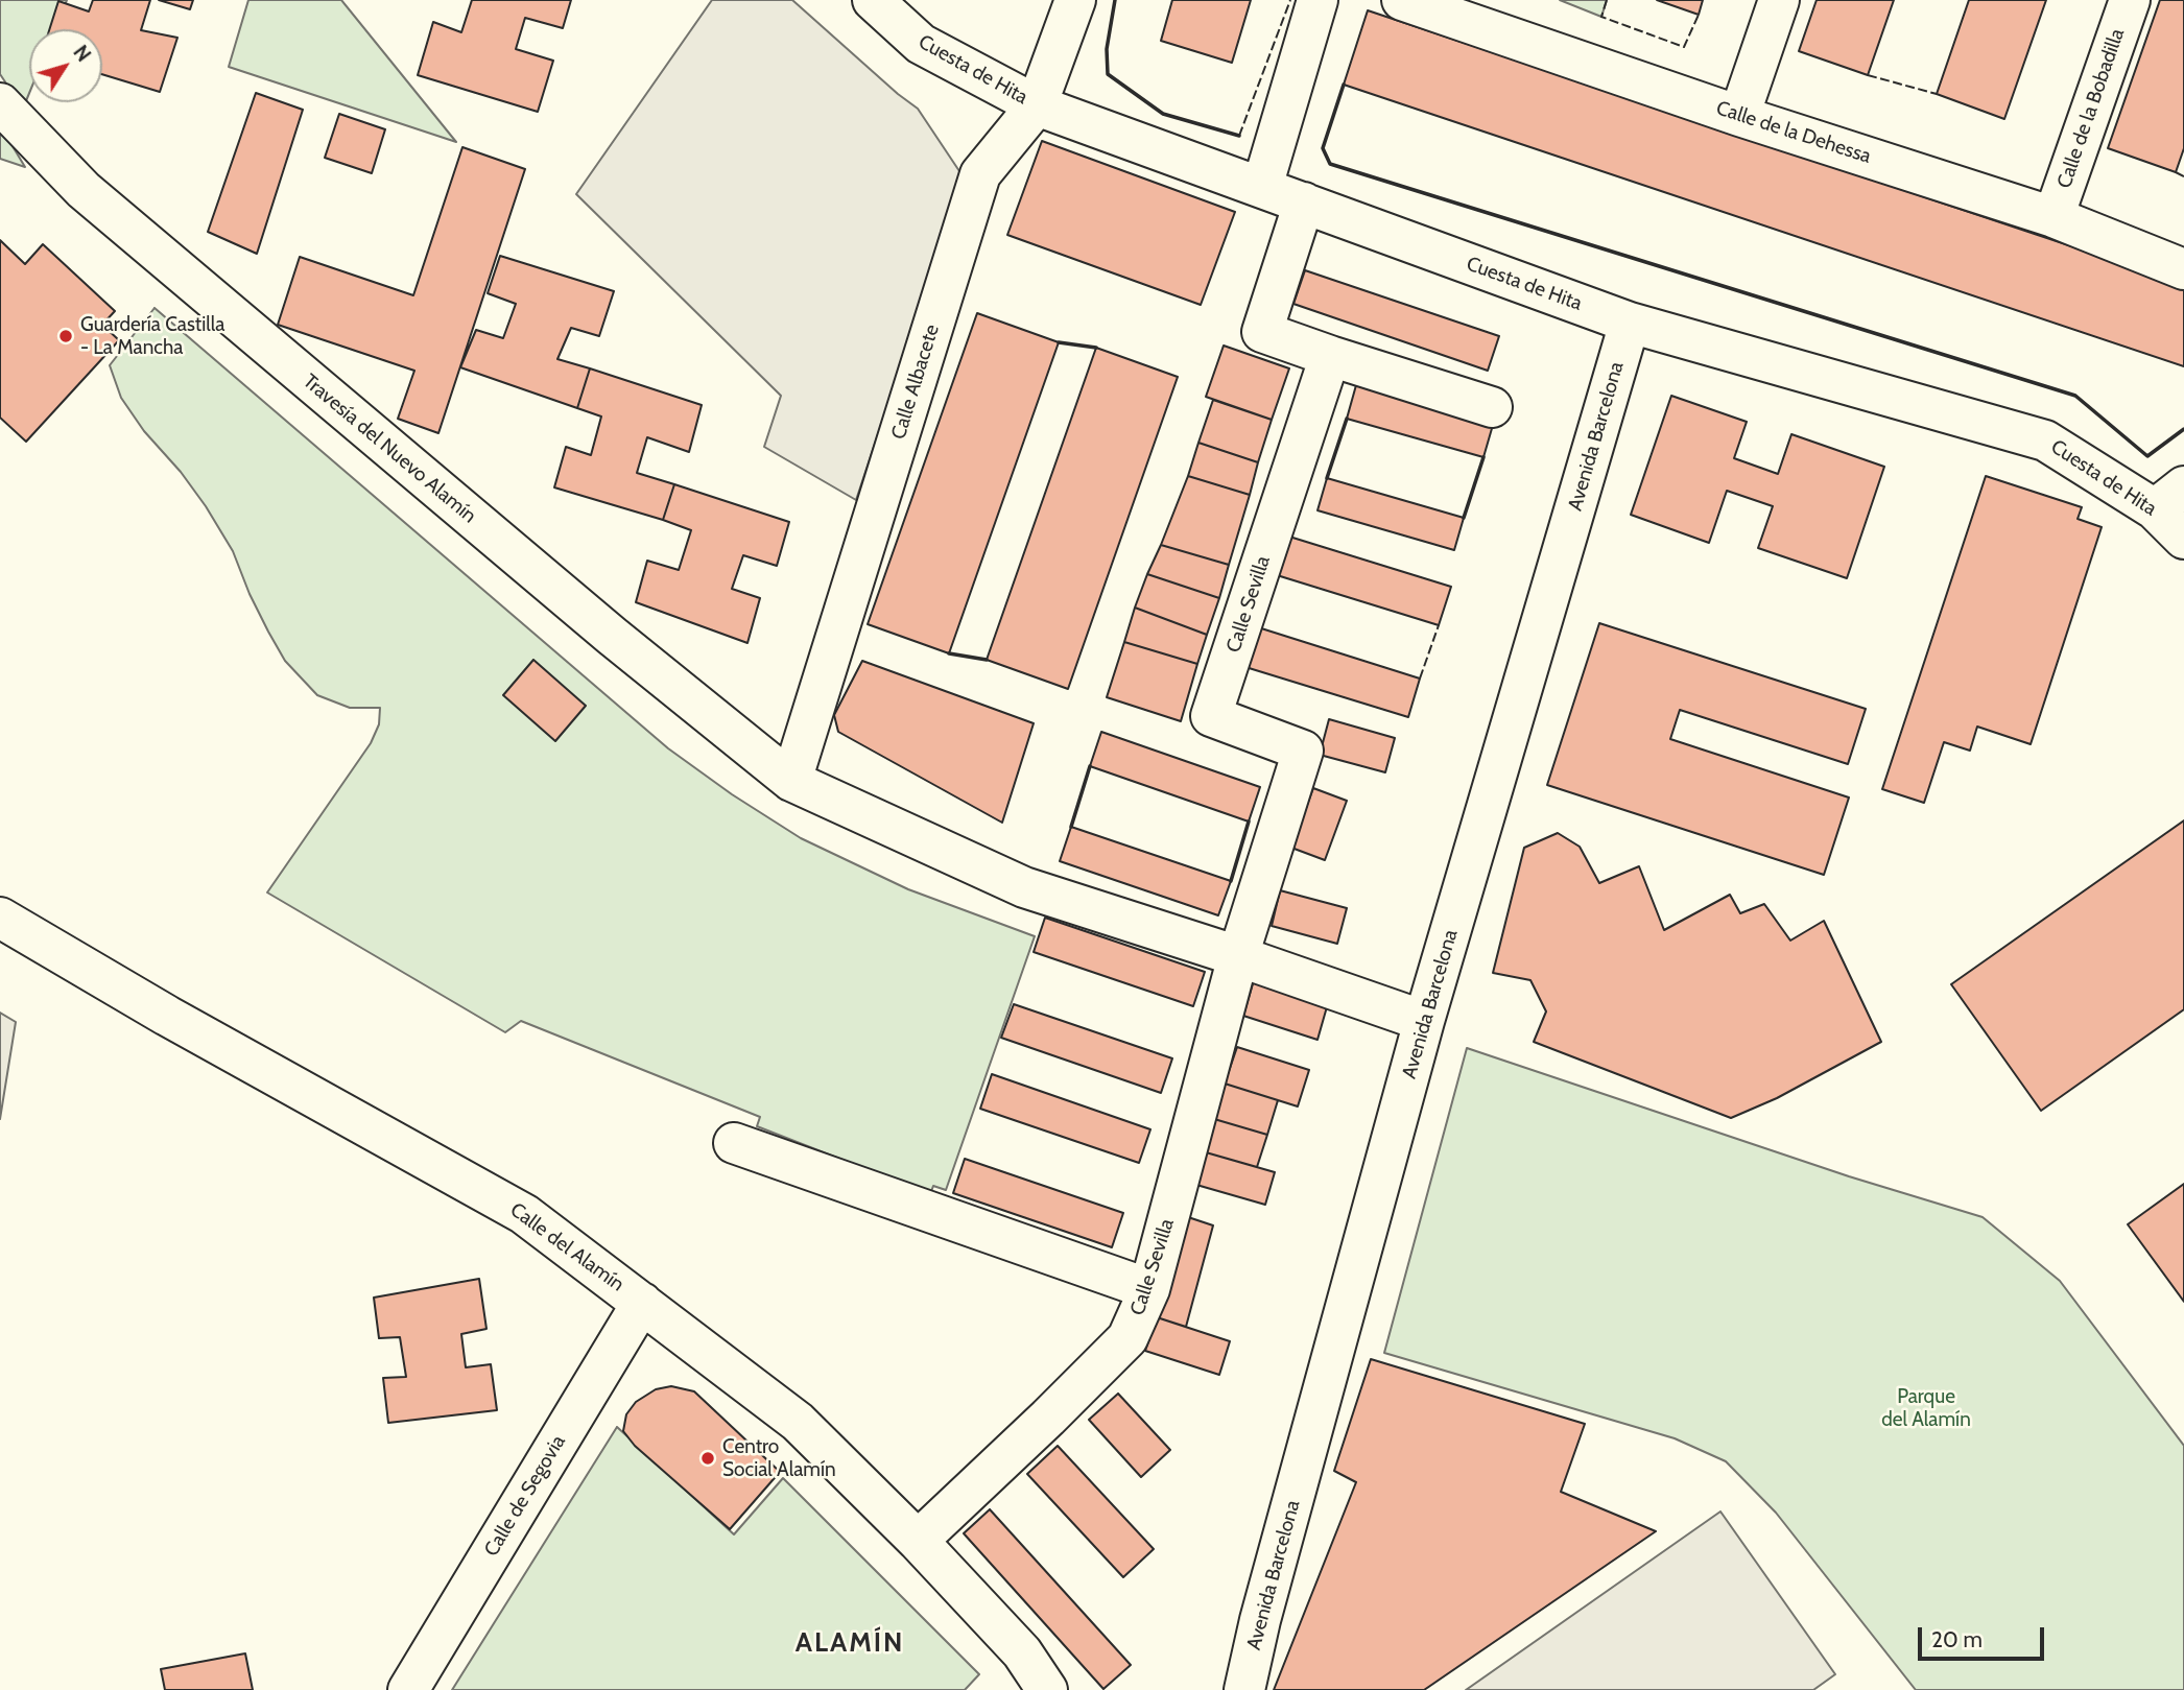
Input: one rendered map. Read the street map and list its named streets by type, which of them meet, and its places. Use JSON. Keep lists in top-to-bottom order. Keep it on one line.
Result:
{"streets":{"street":["Cuesta de Hita","Calle de la Bobadilla","Calle de la Dehessa","Calle Albacete","Avenida Barcelona","Travesía del Nuevo Alamín","Calle Sevilla","Calle del Alamín","Calle de Segovia"]},"crossings":[["Cuesta de Hita","Calle Albacete"],["Cuesta de Hita","Avenida Barcelona"],["Calle de la Bobadilla","Calle de la Dehessa"],["Calle Albacete","Travesía del Nuevo Alamín"],["Calle Sevilla","Calle del Alamín"],["Calle del Alamín","Calle de Segovia"]],"districts":["ALAMÍN"],"parks":["Parque del Alamín"],"places":["Guardería Castilla - La Mancha","Centro Social Alamín"],"scale_bar":"20 m","north":"top right"}
